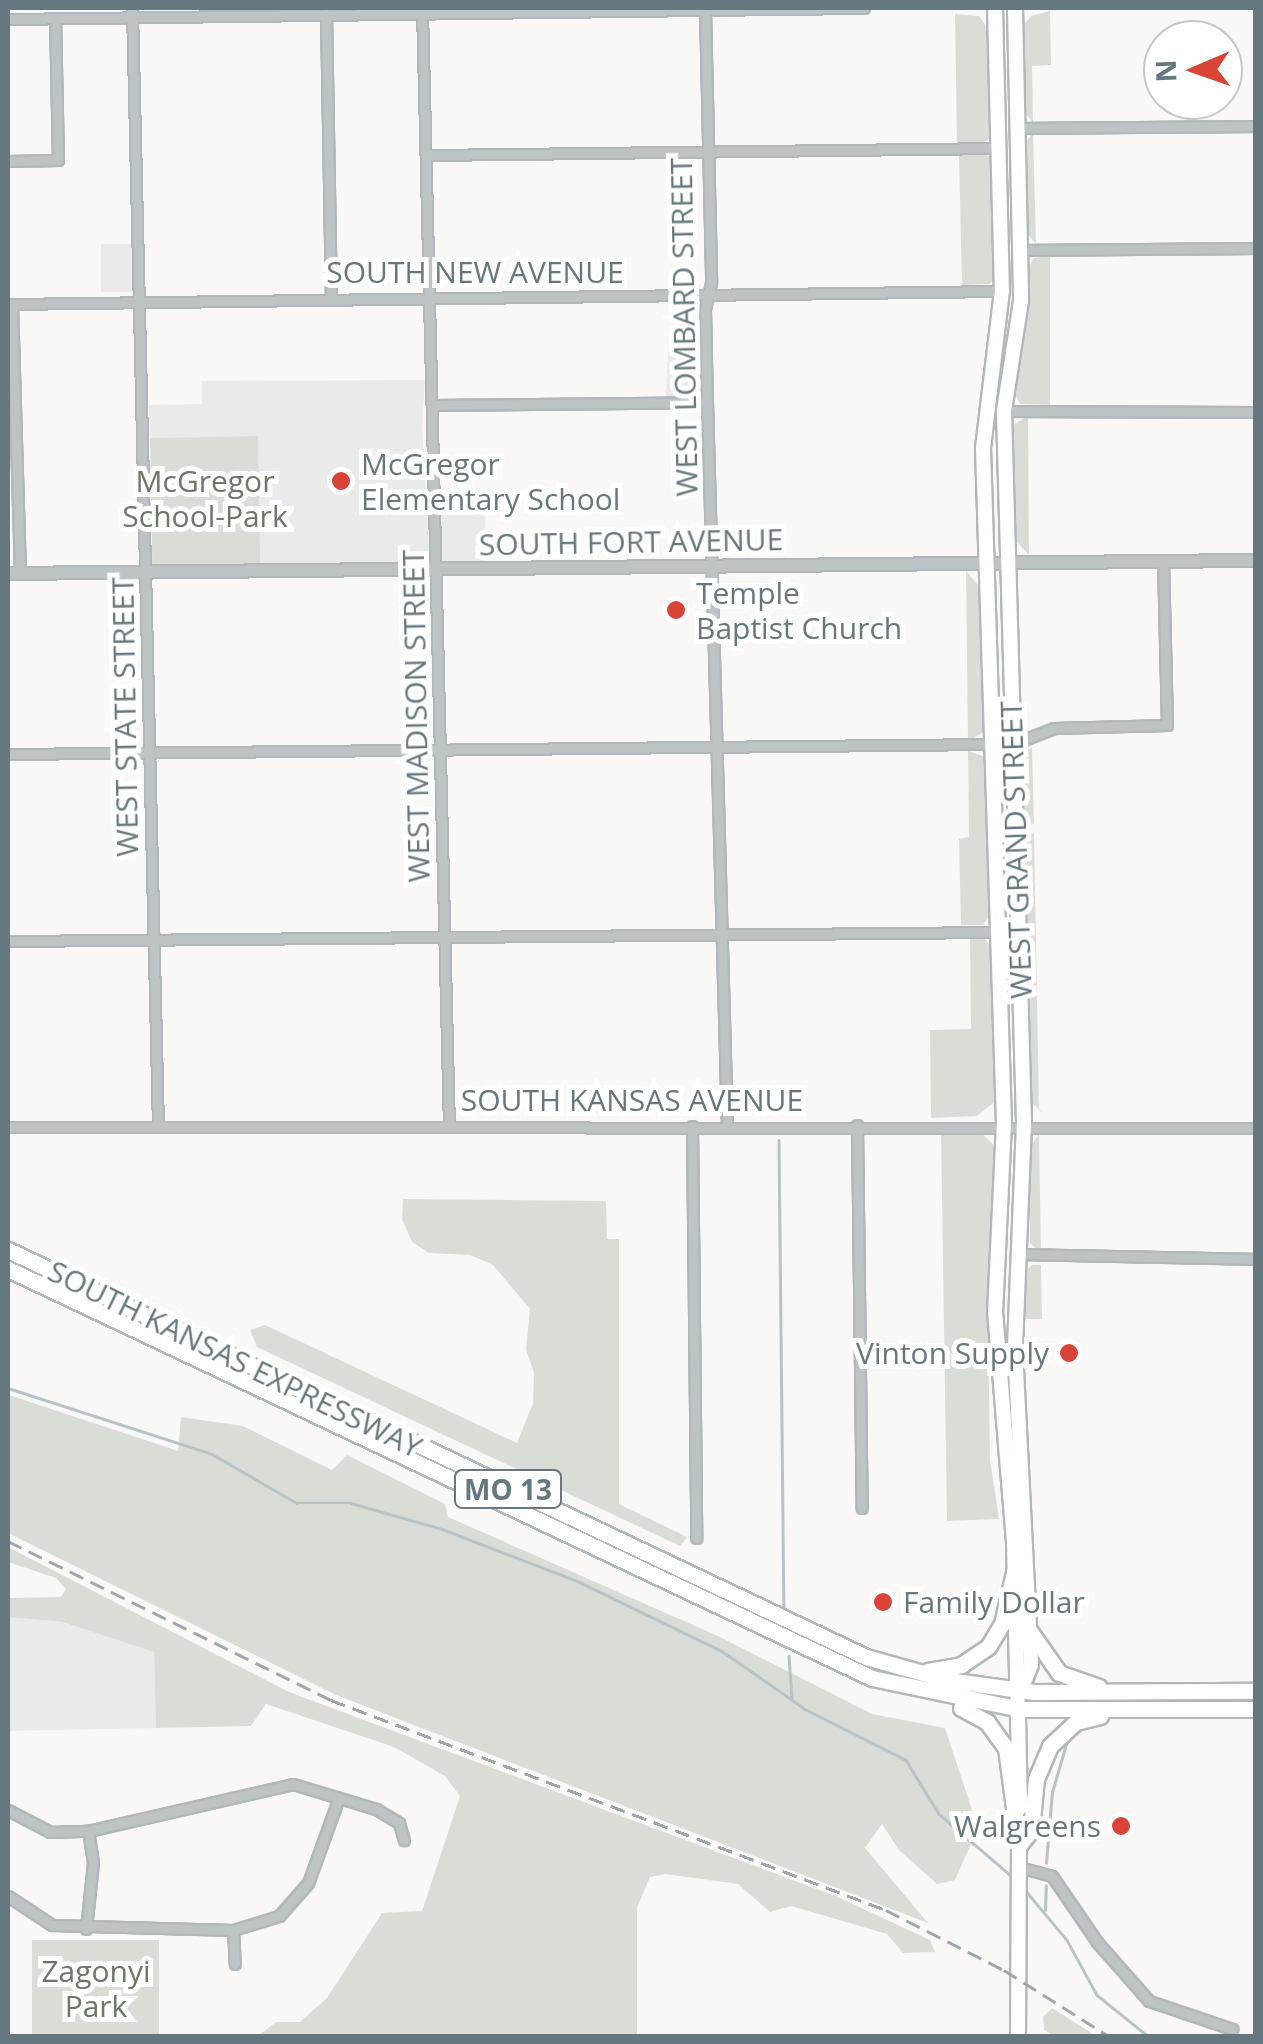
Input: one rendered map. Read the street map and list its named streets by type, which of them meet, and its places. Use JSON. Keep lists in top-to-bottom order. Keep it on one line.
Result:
{"streets":{"main road":["WEST GRAND STREET","SOUTH KANSAS EXPRESSWAY","MO 13"],"street":["SOUTH NEW AVENUE","WEST LOMBARD STREET","SOUTH FORT AVENUE","WEST MADISON STREET","WEST STATE STREET","SOUTH KANSAS AVENUE"]},"crossings":[["SOUTH NEW AVENUE","WEST LOMBARD STREET"],["SOUTH NEW AVENUE","WEST MADISON STREET"],["SOUTH NEW AVENUE","WEST STATE STREET"],["SOUTH NEW AVENUE","WEST GRAND STREET"],["WEST LOMBARD STREET","SOUTH FORT AVENUE"],["WEST LOMBARD STREET","SOUTH KANSAS AVENUE"],["SOUTH FORT AVENUE","WEST MADISON STREET"],["SOUTH FORT AVENUE","WEST STATE STREET"],["SOUTH FORT AVENUE","WEST GRAND STREET"],["WEST MADISON STREET","SOUTH KANSAS AVENUE"],["WEST STATE STREET","SOUTH KANSAS AVENUE"],["WEST GRAND STREET","SOUTH KANSAS AVENUE"],["WEST GRAND STREET","SOUTH KANSAS EXPRESSWAY"]],"parks":["McGregor School-Park","Zagonyi Park"],"places":["McGregor Elementary School","Temple Baptist Church","Vinton Supply","Family Dollar","Walgreens"],"north":"left"}
